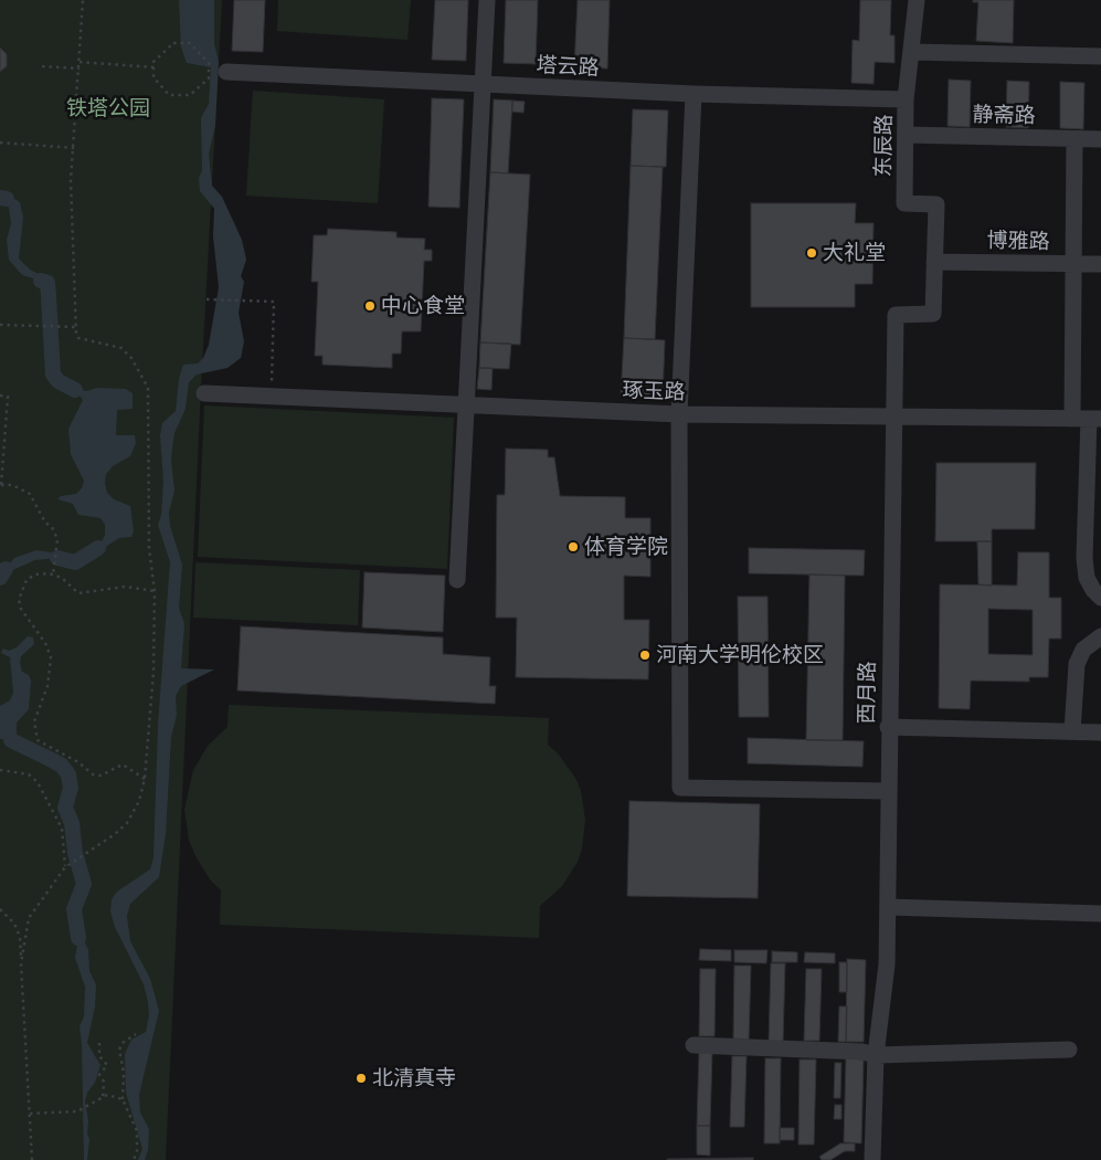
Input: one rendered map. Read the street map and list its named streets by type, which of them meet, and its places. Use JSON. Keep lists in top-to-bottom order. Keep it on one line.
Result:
{"streets":{"street":["塔云路","静斋路","东辰路","博雅路","琢玉路","西月路"]},"crossings":[["塔云路","东辰路"],["静斋路","东辰路"],["东辰路","博雅路"],["东辰路","西月路"],["博雅路","西月路"],["琢玉路","西月路"]],"parks":["铁塔公园"],"places":["大礼堂","中心食堂","体育学院","河南大学明伦校区","北清真寺"]}
